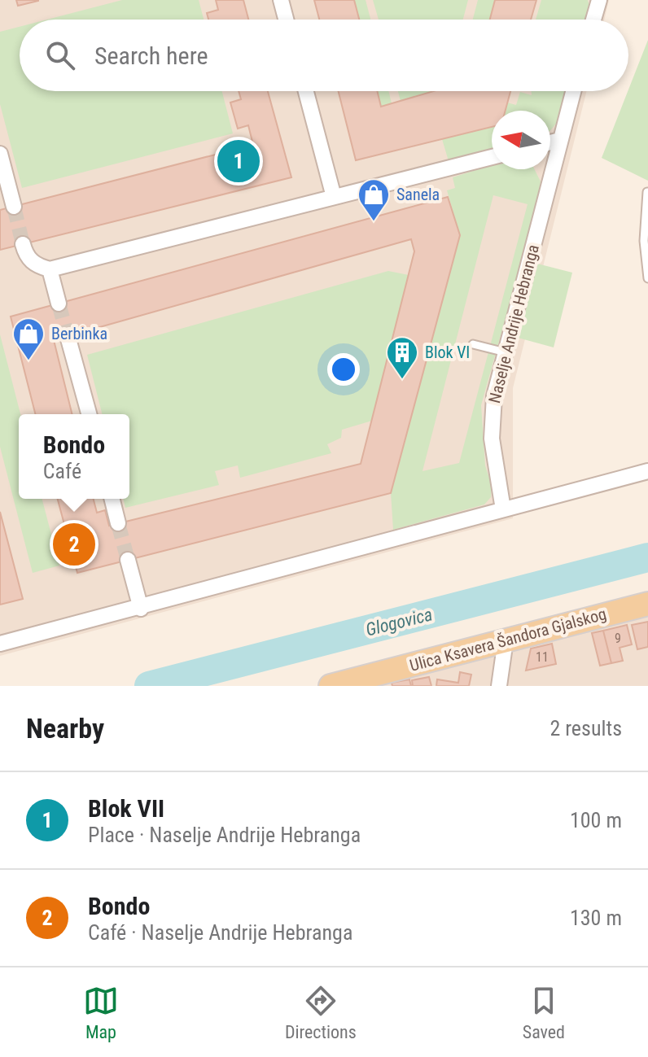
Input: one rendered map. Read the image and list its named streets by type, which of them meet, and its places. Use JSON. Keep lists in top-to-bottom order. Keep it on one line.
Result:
{"streets":{"main road":["Ulica Ksavera Šandora Gjalskog"],"street":["Naselje Andrije Hebranga"]},"water":["Glogovica"],"places":{"shop":["Sanela","Berbinka"],"building":["Blok VI"]},"house_numbers":["9","11"],"north":"left","page":{"search":"Search here","pins":["1","2"],"popup":["Bondo","Café"],"heading":["Nearby","2 results"],"list":[{"mark":"1","name":"Blok VII","note":"Place · Naselje Andrije Hebranga","value":"100 m"},{"mark":"2","name":"Bondo","note":"Café · Naselje Andrije Hebranga","value":"130 m"}],"nav":["Map","Directions","Saved"]}}
